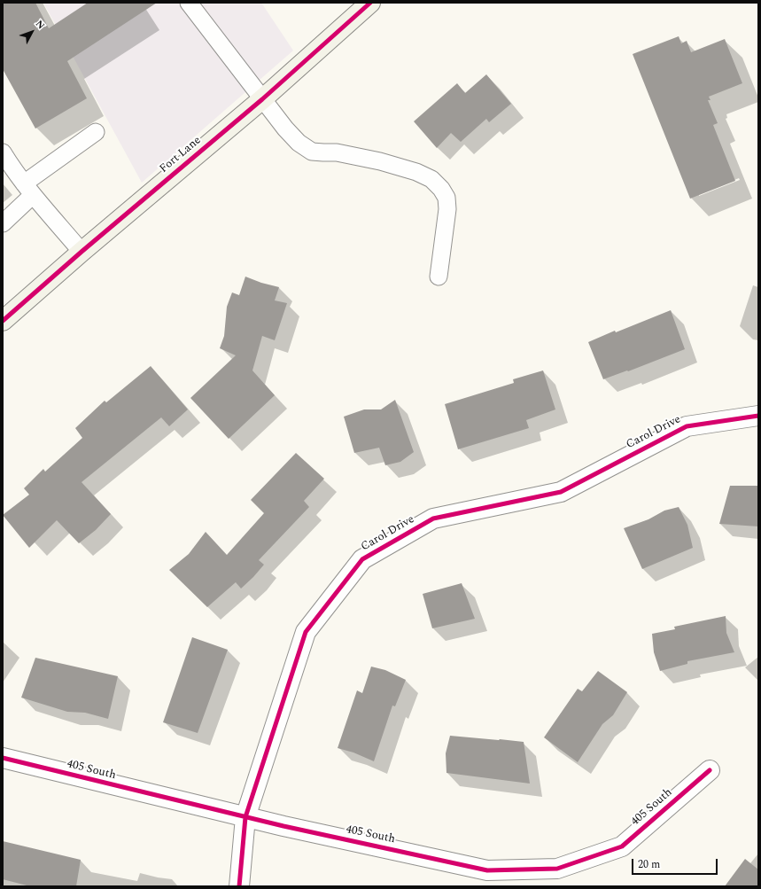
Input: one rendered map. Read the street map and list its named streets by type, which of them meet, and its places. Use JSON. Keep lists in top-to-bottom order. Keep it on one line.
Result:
{"streets":{"main road":["Fort Lane"],"street":["Carol Drive","405 South"]},"crossings":[["Carol Drive","405 South"]],"scale_bar":"20 m","north":"top right"}
